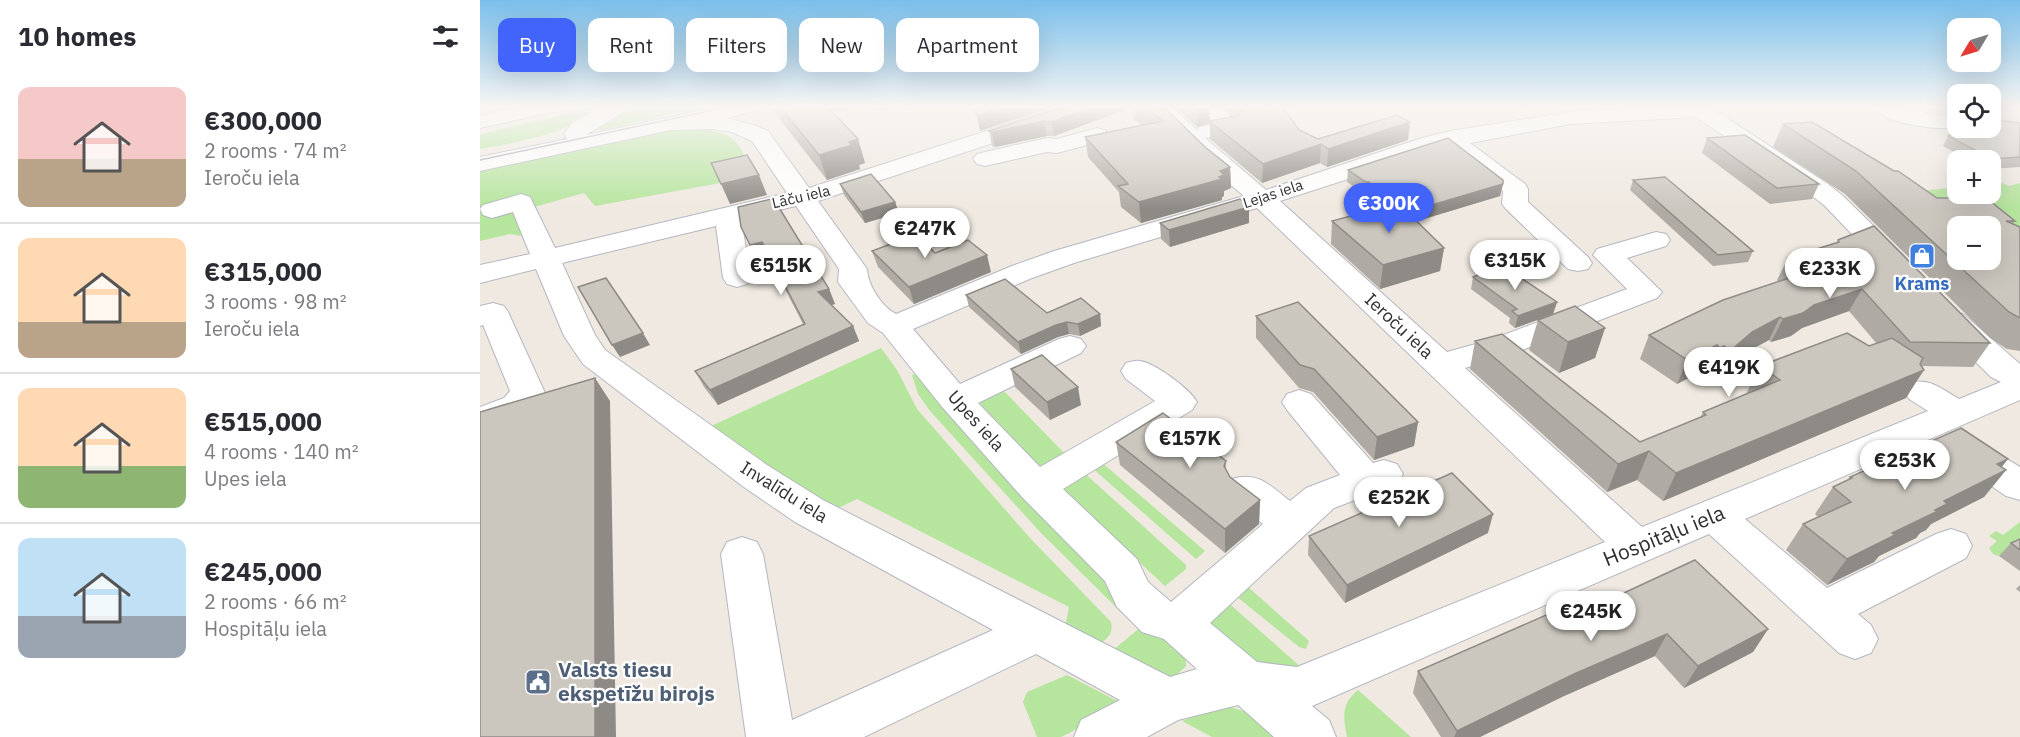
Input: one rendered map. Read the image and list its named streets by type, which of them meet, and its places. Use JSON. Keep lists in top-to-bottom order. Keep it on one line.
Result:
{"streets":{"street":["Lejas iela","Lāču iela","Ieroču iela","Upes iela","Invalīdu iela","Hospitāļu iela"]},"crossings":[["Lejas iela","Ieroču iela"],["Lejas iela","Upes iela"],["Lāču iela","Upes iela"],["Lāču iela","Invalīdu iela"],["Ieroču iela","Hospitāļu iela"],["Upes iela","Hospitāļu iela"],["Invalīdu iela","Hospitāļu iela"]],"places":{"shop":["Krams"],"public building":["Valsts tiesu ekspetīžu birojs"]},"north":"bottom left","page":{"heading":"10 homes","map_buttons":["+","−"],"chip":["Buy","Rent","Filters","New","Apartment"],"list":[{"name":"€300,000","note":"2 rooms · 74 m² · Ieroču iela"},{"name":"€315,000","note":"3 rooms · 98 m² · Ieroču iela"},{"name":"€515,000","note":"4 rooms · 140 m² · Upes iela"},{"name":"€245,000","note":"2 rooms · 66 m² · Hospitāļu iela"}],"price":["€300K","€247K","€315K","€515K","€233K","€419K","€157K","€253K","€252K","€245K"]}}
